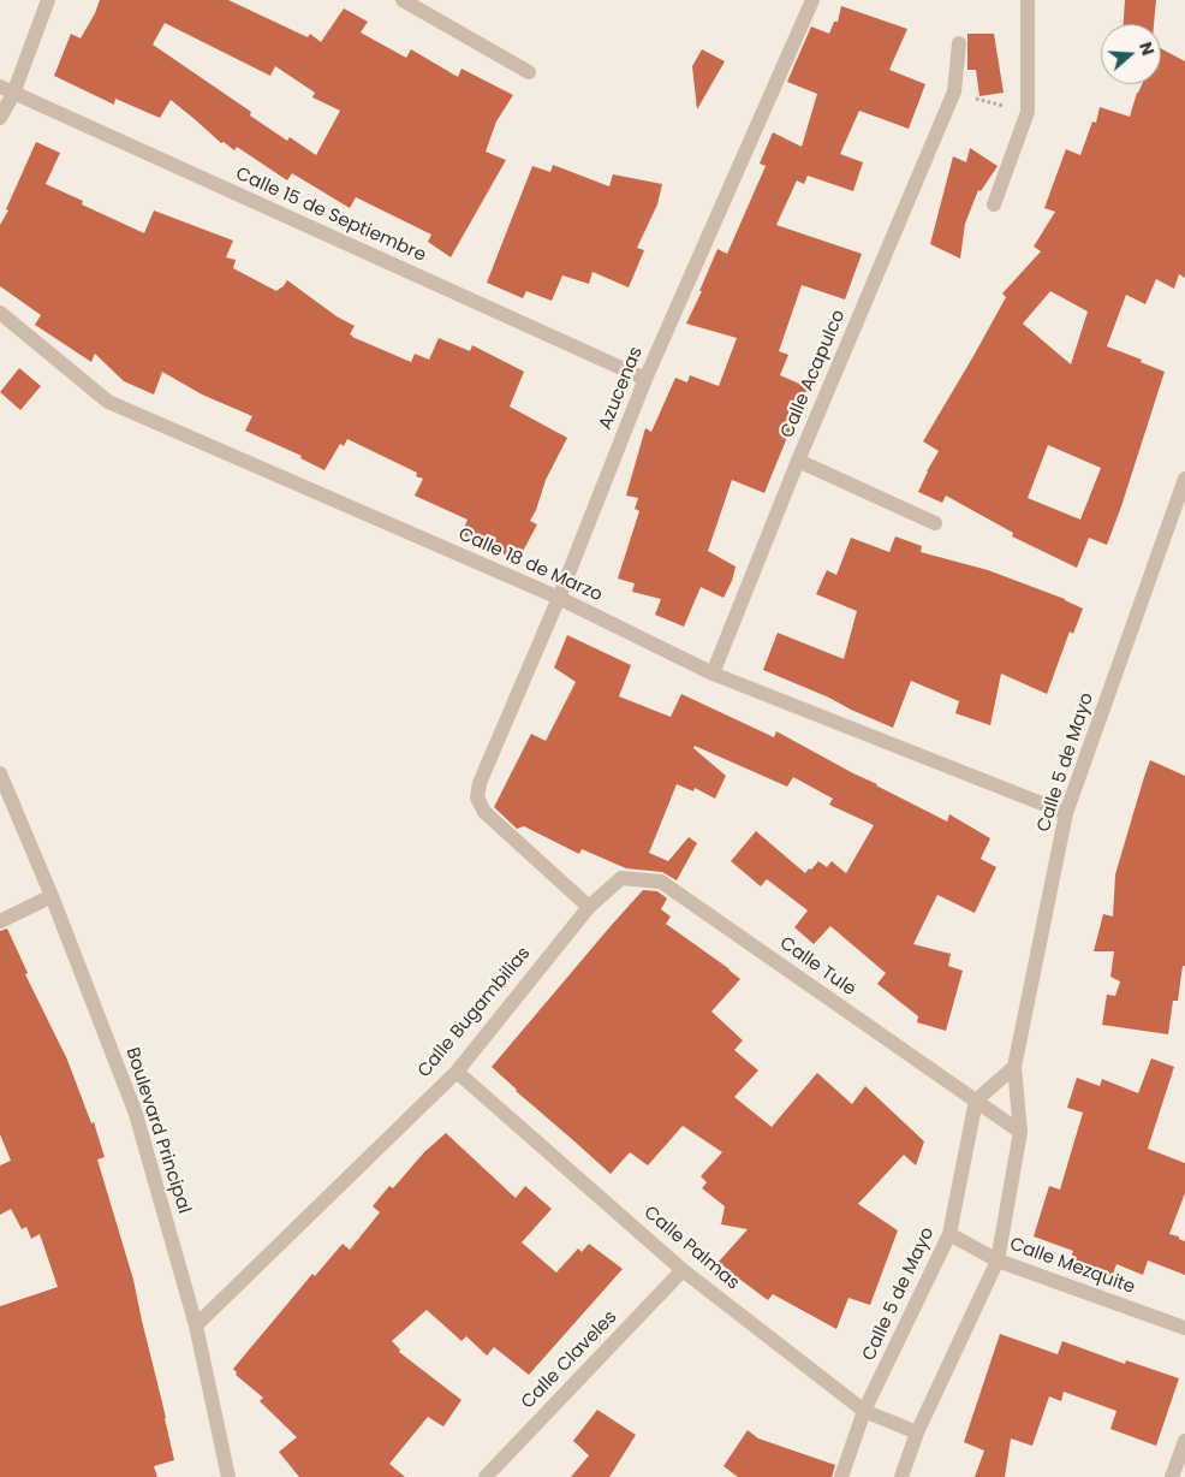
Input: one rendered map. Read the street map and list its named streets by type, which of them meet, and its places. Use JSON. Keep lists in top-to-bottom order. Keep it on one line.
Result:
{"streets":{"street":["Calle 15 de Septiembre","Calle Acapulco","Azucenas","Calle 18 de Marzo","Calle 5 de Mayo","Calle Tule","Calle Bugambilias","Boulevard Principal","Calle Palmas","Calle Mezquite","Calle Claveles"]},"crossings":[["Calle 15 de Septiembre","Azucenas"],["Calle Acapulco","Calle 18 de Marzo"],["Azucenas","Calle 18 de Marzo"],["Azucenas","Calle Tule"],["Azucenas","Calle Bugambilias"],["Calle 18 de Marzo","Calle 5 de Mayo"],["Calle 5 de Mayo","Calle Tule"],["Calle 5 de Mayo","Calle Palmas"],["Calle 5 de Mayo","Calle Mezquite"],["Calle Tule","Calle Bugambilias"],["Calle Bugambilias","Boulevard Principal"],["Calle Bugambilias","Calle Palmas"],["Calle Palmas","Calle Claveles"]],"north":"right"}
